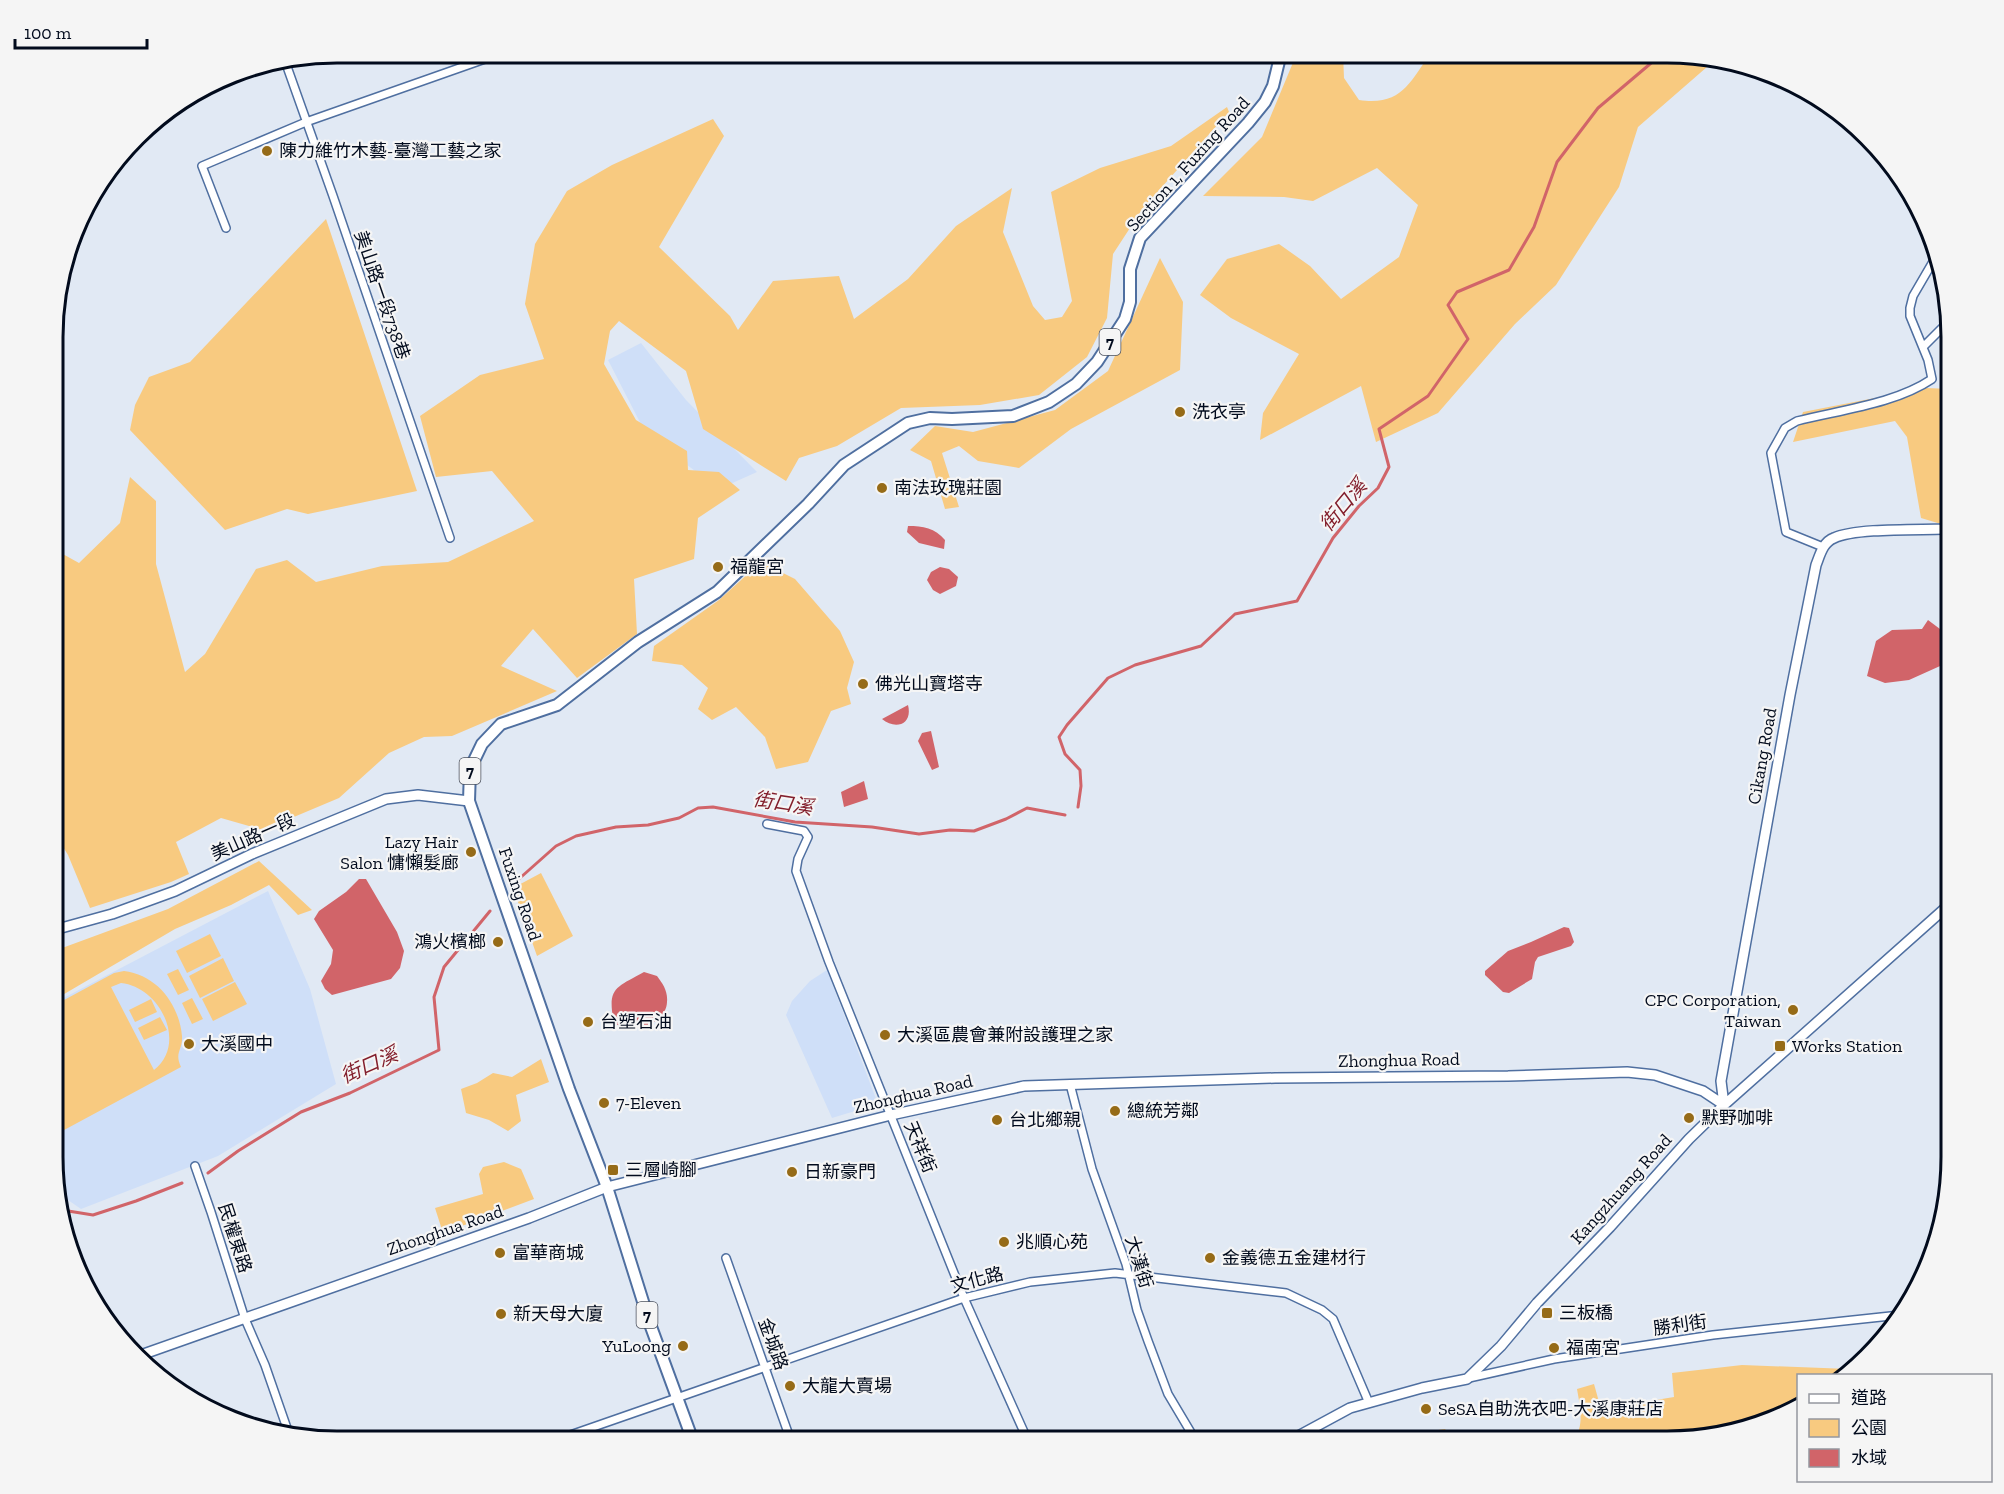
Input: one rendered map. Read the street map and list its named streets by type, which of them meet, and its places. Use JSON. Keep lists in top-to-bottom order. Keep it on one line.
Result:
{"streets":{"main road":["Section 1, Fuxing Road","7","Fuxing Road"],"street":["美山路一段738巷","Cikang Road","美山路一段","Zhonghua Road","天祥街","Kangzhuang Road","民權東路","大漢街","文化路","勝利街","金城路"]},"crossings":[["Section 1, Fuxing Road","Fuxing Road"],["Cikang Road","Zhonghua Road"],["Cikang Road","Kangzhuang Road"],["美山路一段","Fuxing Road"],["Fuxing Road","Zhonghua Road"],["Fuxing Road","文化路"],["Zhonghua Road","天祥街"],["Zhonghua Road","Kangzhuang Road"],["Zhonghua Road","民權東路"],["Zhonghua Road","大漢街"],["天祥街","文化路"],["Kangzhuang Road","勝利街"],["大漢街","文化路"],["文化路","金城路"]],"water":["街口溪"],"places":{"other":["陳力維竹木藝-臺灣工藝之家","洗衣亭","南法玫瑰莊園","福龍宮","佛光山寶塔寺","Lazy Hair Salon 慵懶髮廊","鴻火檳榔","CPC Corporation, Taiwan","台塑石油","大溪區農會兼附設護理之家","大溪國中","7-Eleven","總統芳鄰","默野咖啡","台北鄉親","日新豪門","兆順心苑","富華商城","金義德五金建材行","新天母大廈","YuLoong","福南宮","大龍大賣場","SeSA自助洗衣吧-大溪康莊店"],"transit":["Works Station","三層崎腳","三板橋"]},"legend":["道路","公園","水域"],"scale_bar":"100 m"}
